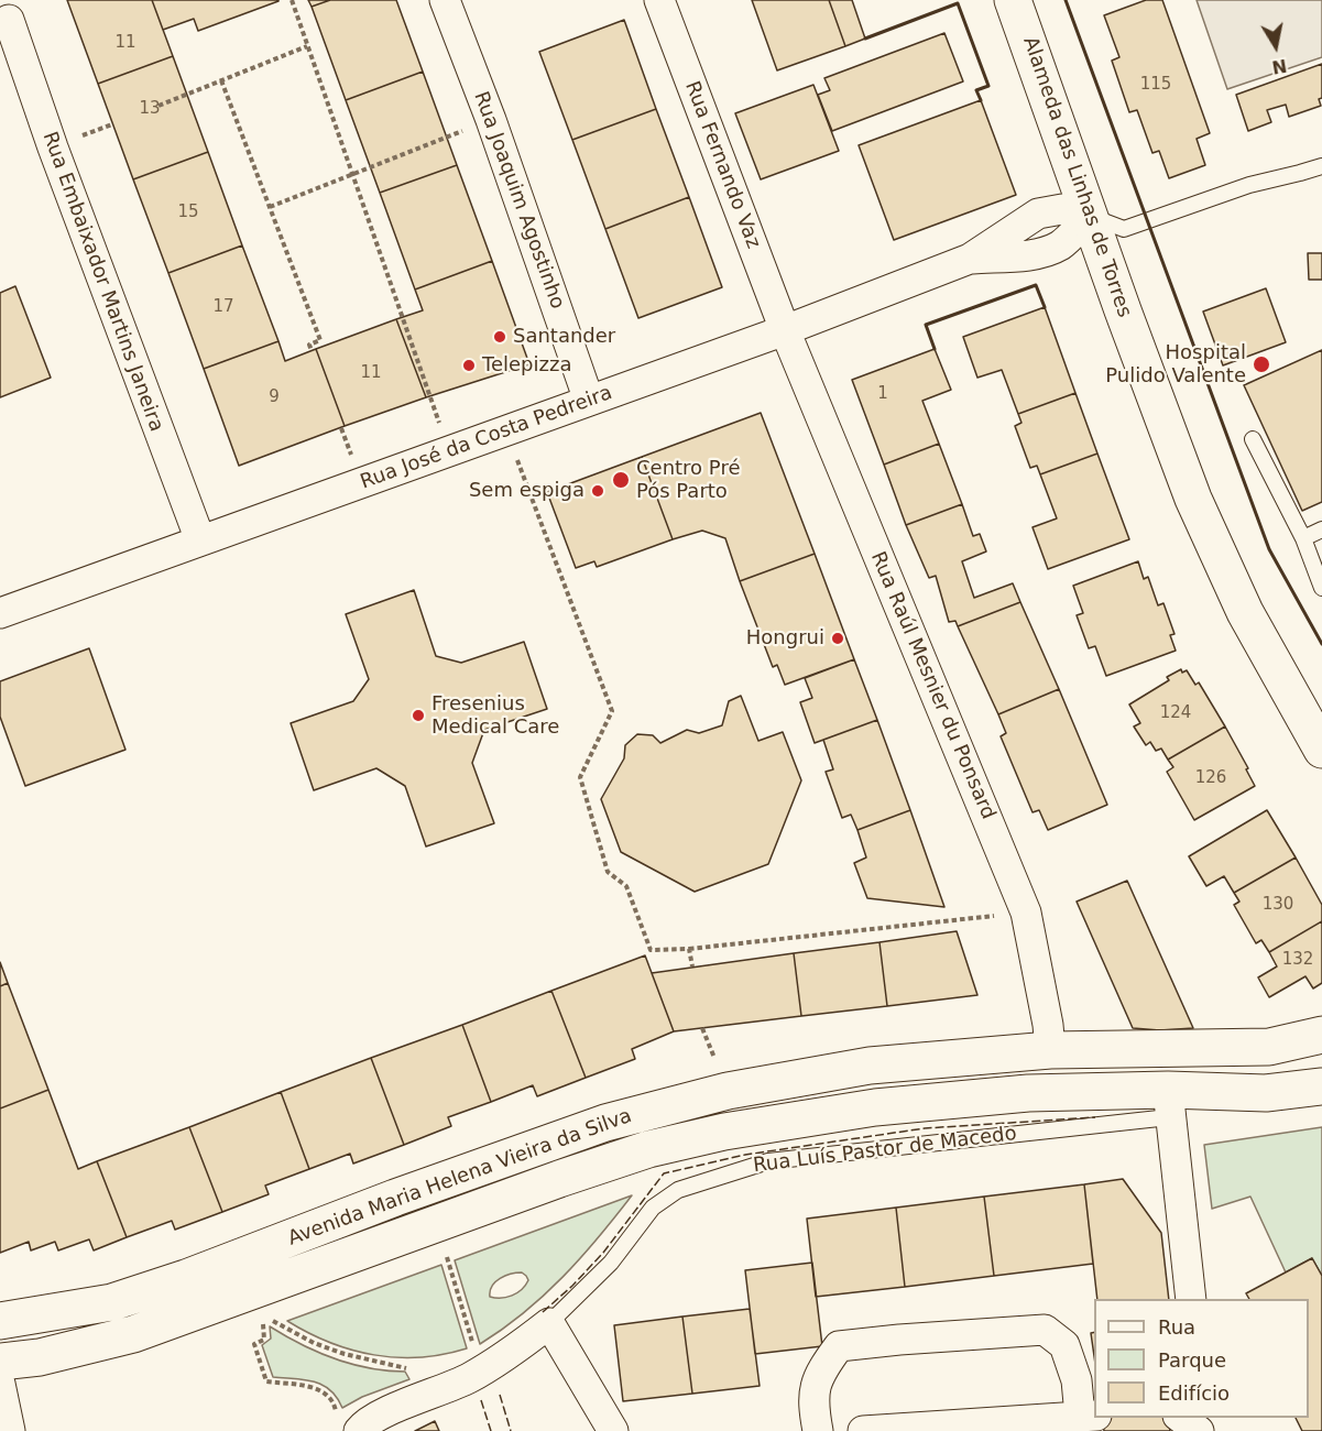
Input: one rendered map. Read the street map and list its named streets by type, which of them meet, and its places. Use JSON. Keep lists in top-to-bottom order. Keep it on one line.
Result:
{"streets":{"street":["Rua Fernando Vaz","Alameda das Linhas de Torres","Rua Joaquim Agostinho","Rua Embaixador Martins Janeira","Rua José da Costa Pedreira","Rua Raúl Mesnier du Ponsard","Avenida Maria Helena Vieira da Silva"],"lane":["Rua Luís Pastor de Macedo"]},"crossings":[["Rua Fernando Vaz","Rua José da Costa Pedreira"],["Rua Fernando Vaz","Rua Raúl Mesnier du Ponsard"],["Alameda das Linhas de Torres","Rua José da Costa Pedreira"],["Rua Joaquim Agostinho","Rua José da Costa Pedreira"],["Rua Embaixador Martins Janeira","Rua José da Costa Pedreira"],["Rua José da Costa Pedreira","Rua Raúl Mesnier du Ponsard"],["Rua Raúl Mesnier du Ponsard","Avenida Maria Helena Vieira da Silva"],["Rua Luís Pastor de Macedo","Avenida Maria Helena Vieira da Silva"]],"places":["Santander","Hospital Pulido Valente","Telepizza","Centro Pré Pós Parto","Sem espiga","Hongrui","Fresenius Medical Care"],"house_numbers":["11","115","13","15","17","11","1","9","124","126","130","132"],"legend":["Rua","Parque","Edifício"],"north":"bottom"}
